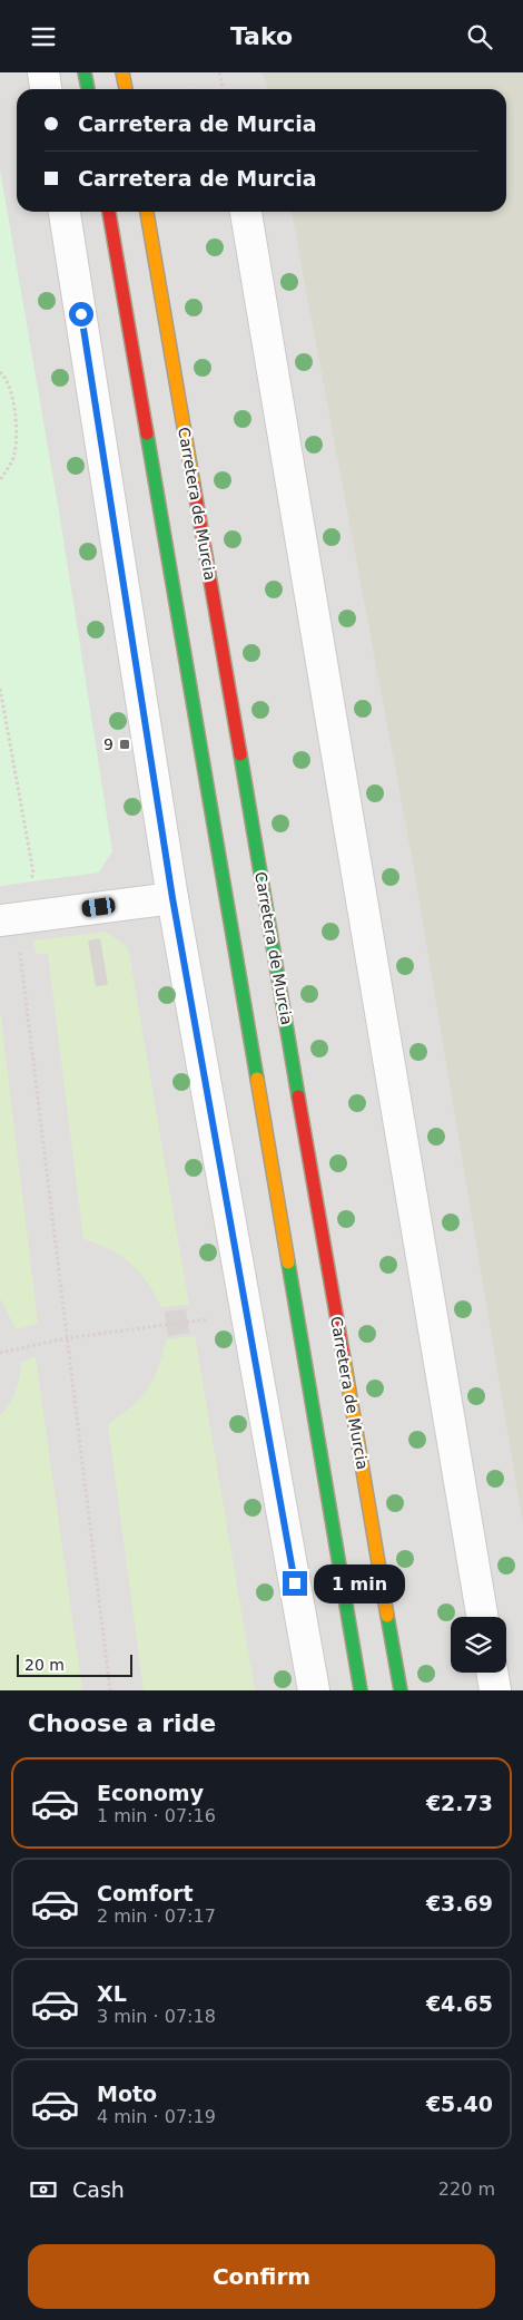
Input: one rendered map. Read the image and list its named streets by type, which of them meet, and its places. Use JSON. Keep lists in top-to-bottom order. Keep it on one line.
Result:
{"streets":{"main road":["Carretera de Murcia"]},"places":{"transit":["9"]},"scale_bar":"20 m","page":{"header":"Tako","banner":["Carretera de Murcia","Carretera de Murcia"],"bubble":"1 min","scale":"20 m","heading":"Choose a ride","list":[{"name":"Economy","note":"1 min · 07:16","value":"€2.73"},{"name":"Comfort","note":"2 min · 07:17","value":"€3.69"},{"name":"XL","note":"3 min · 07:18","value":"€4.65"},{"name":"Moto","note":"4 min · 07:19","value":"€5.40"}],"pay":["Cash","220 m"],"buttons":"Confirm"}}
